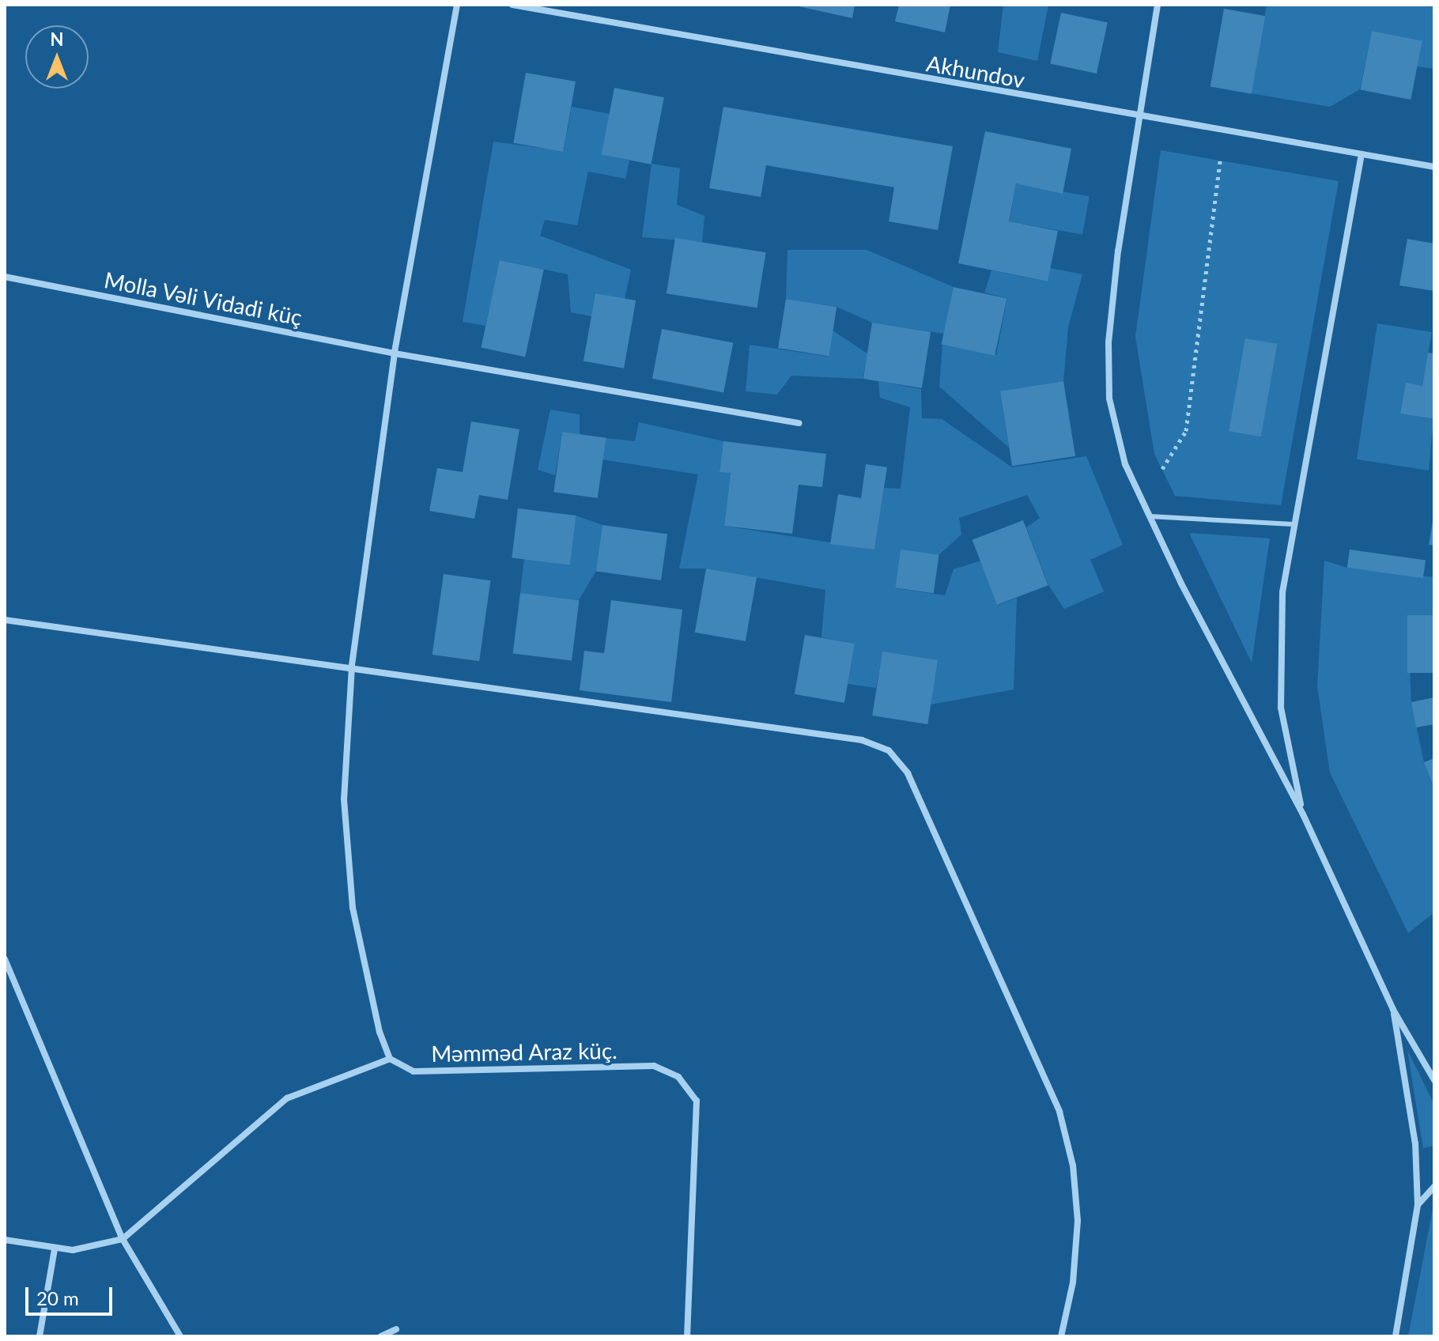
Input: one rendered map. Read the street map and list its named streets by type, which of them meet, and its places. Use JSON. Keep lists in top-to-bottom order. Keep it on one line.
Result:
{"streets":{"street":["Akhundov","Molla Vəli Vidadi küç","Məmməd Araz küç."]},"scale_bar":"20 m","north":"top"}
